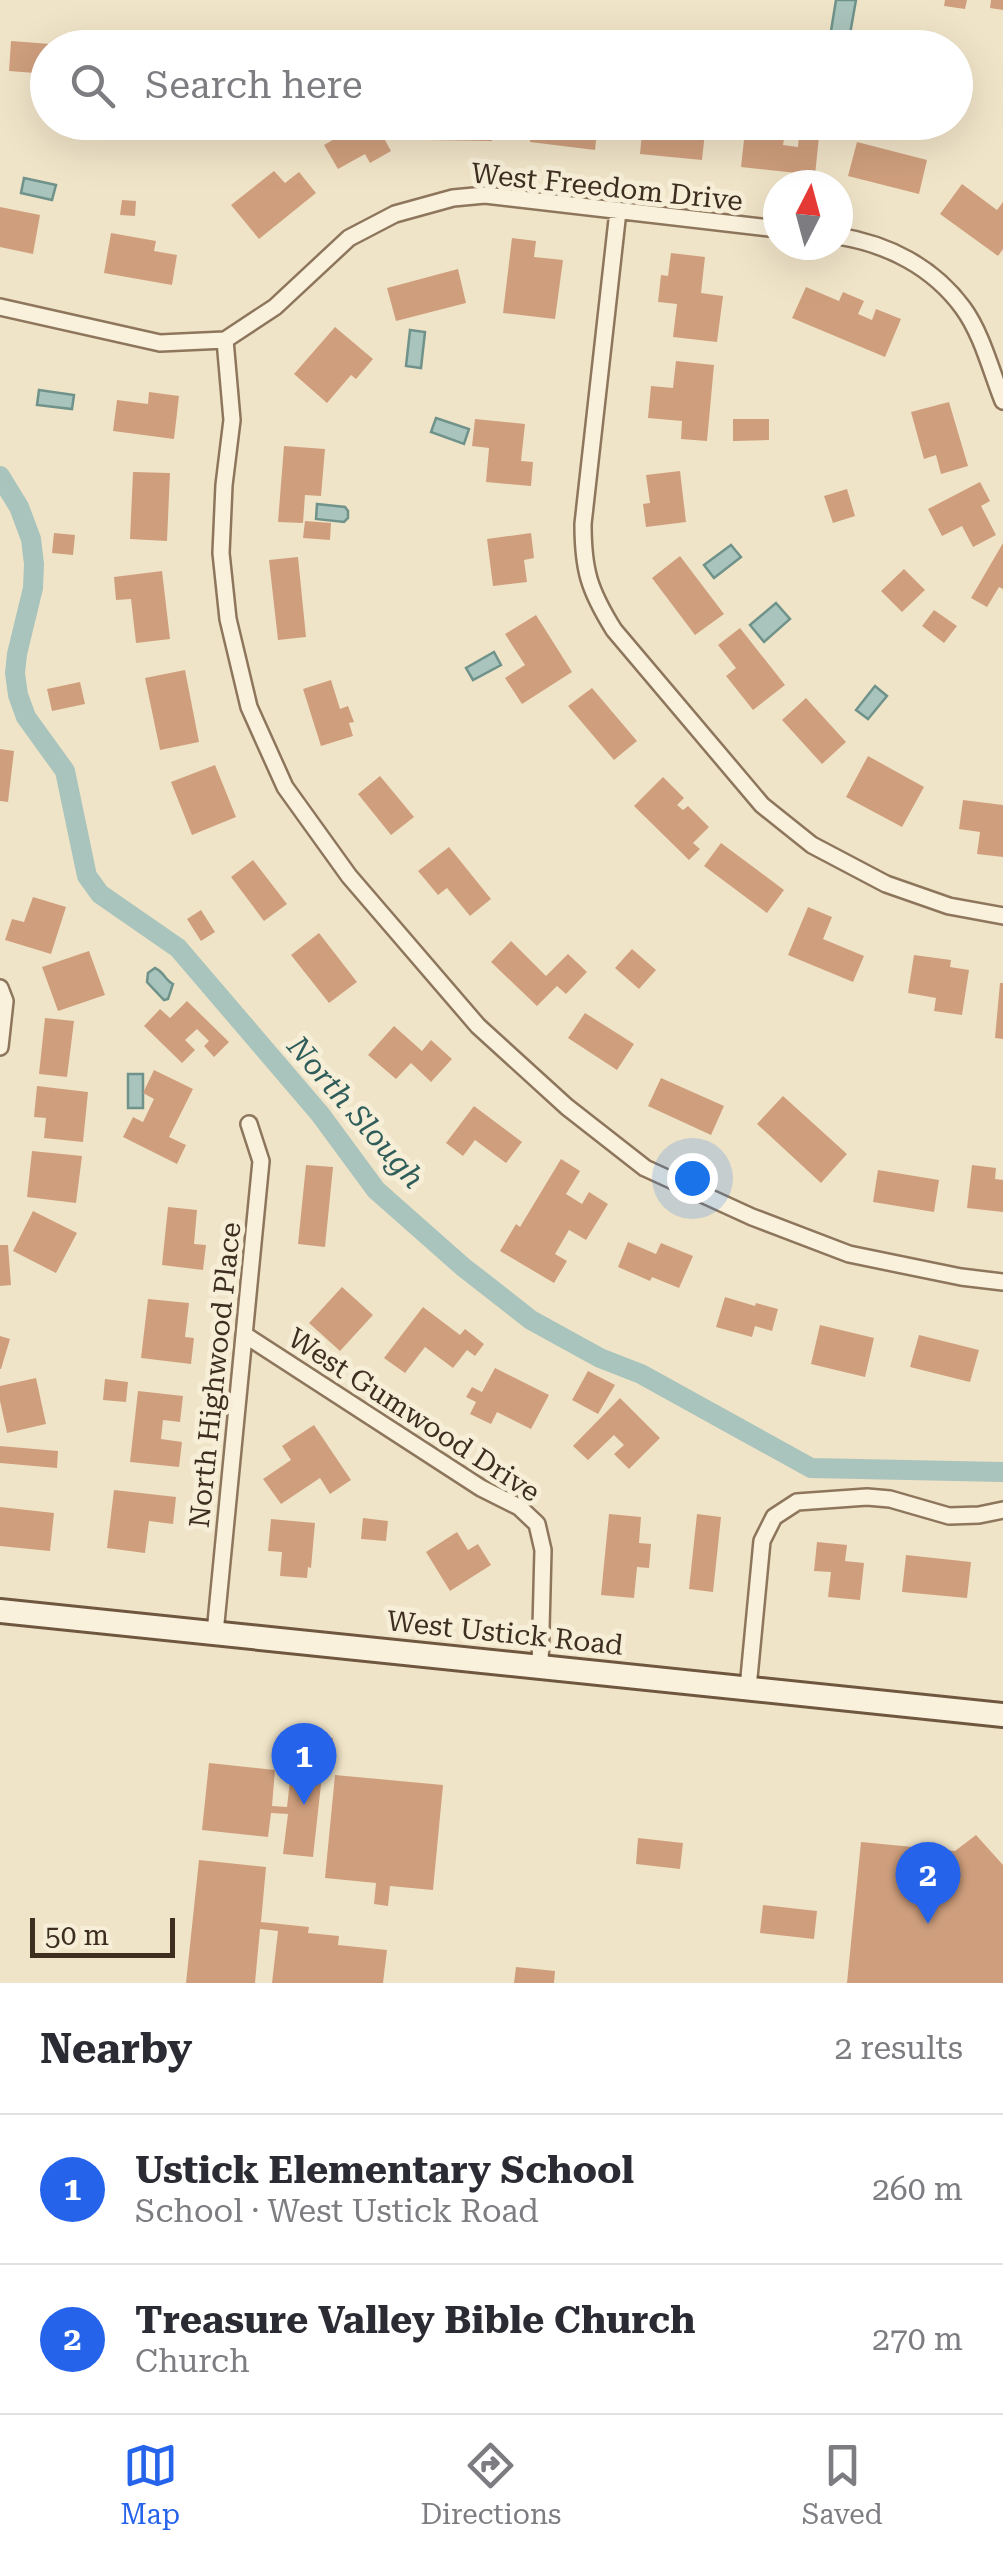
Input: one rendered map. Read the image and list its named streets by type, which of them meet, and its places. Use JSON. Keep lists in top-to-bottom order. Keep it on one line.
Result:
{"streets":{"main road":["West Ustick Road"],"street":["West Freedom Drive","North Highwood Place","West Gumwood Drive"]},"crossings":[["North Highwood Place","West Gumwood Drive"],["North Highwood Place","West Ustick Road"],["West Gumwood Drive","West Ustick Road"]],"water":["North Slough"],"scale_bar":"50 m","north":"top","page":{"search":"Search here","pins":["1","2"],"scale":"50 m","heading":["Nearby","2 results"],"list":[{"mark":"1","name":"Ustick Elementary School","note":"School · West Ustick Road","value":"260 m"},{"mark":"2","name":"Treasure Valley Bible Church","note":"Church","value":"270 m"}],"nav":["Map","Directions","Saved"]}}
